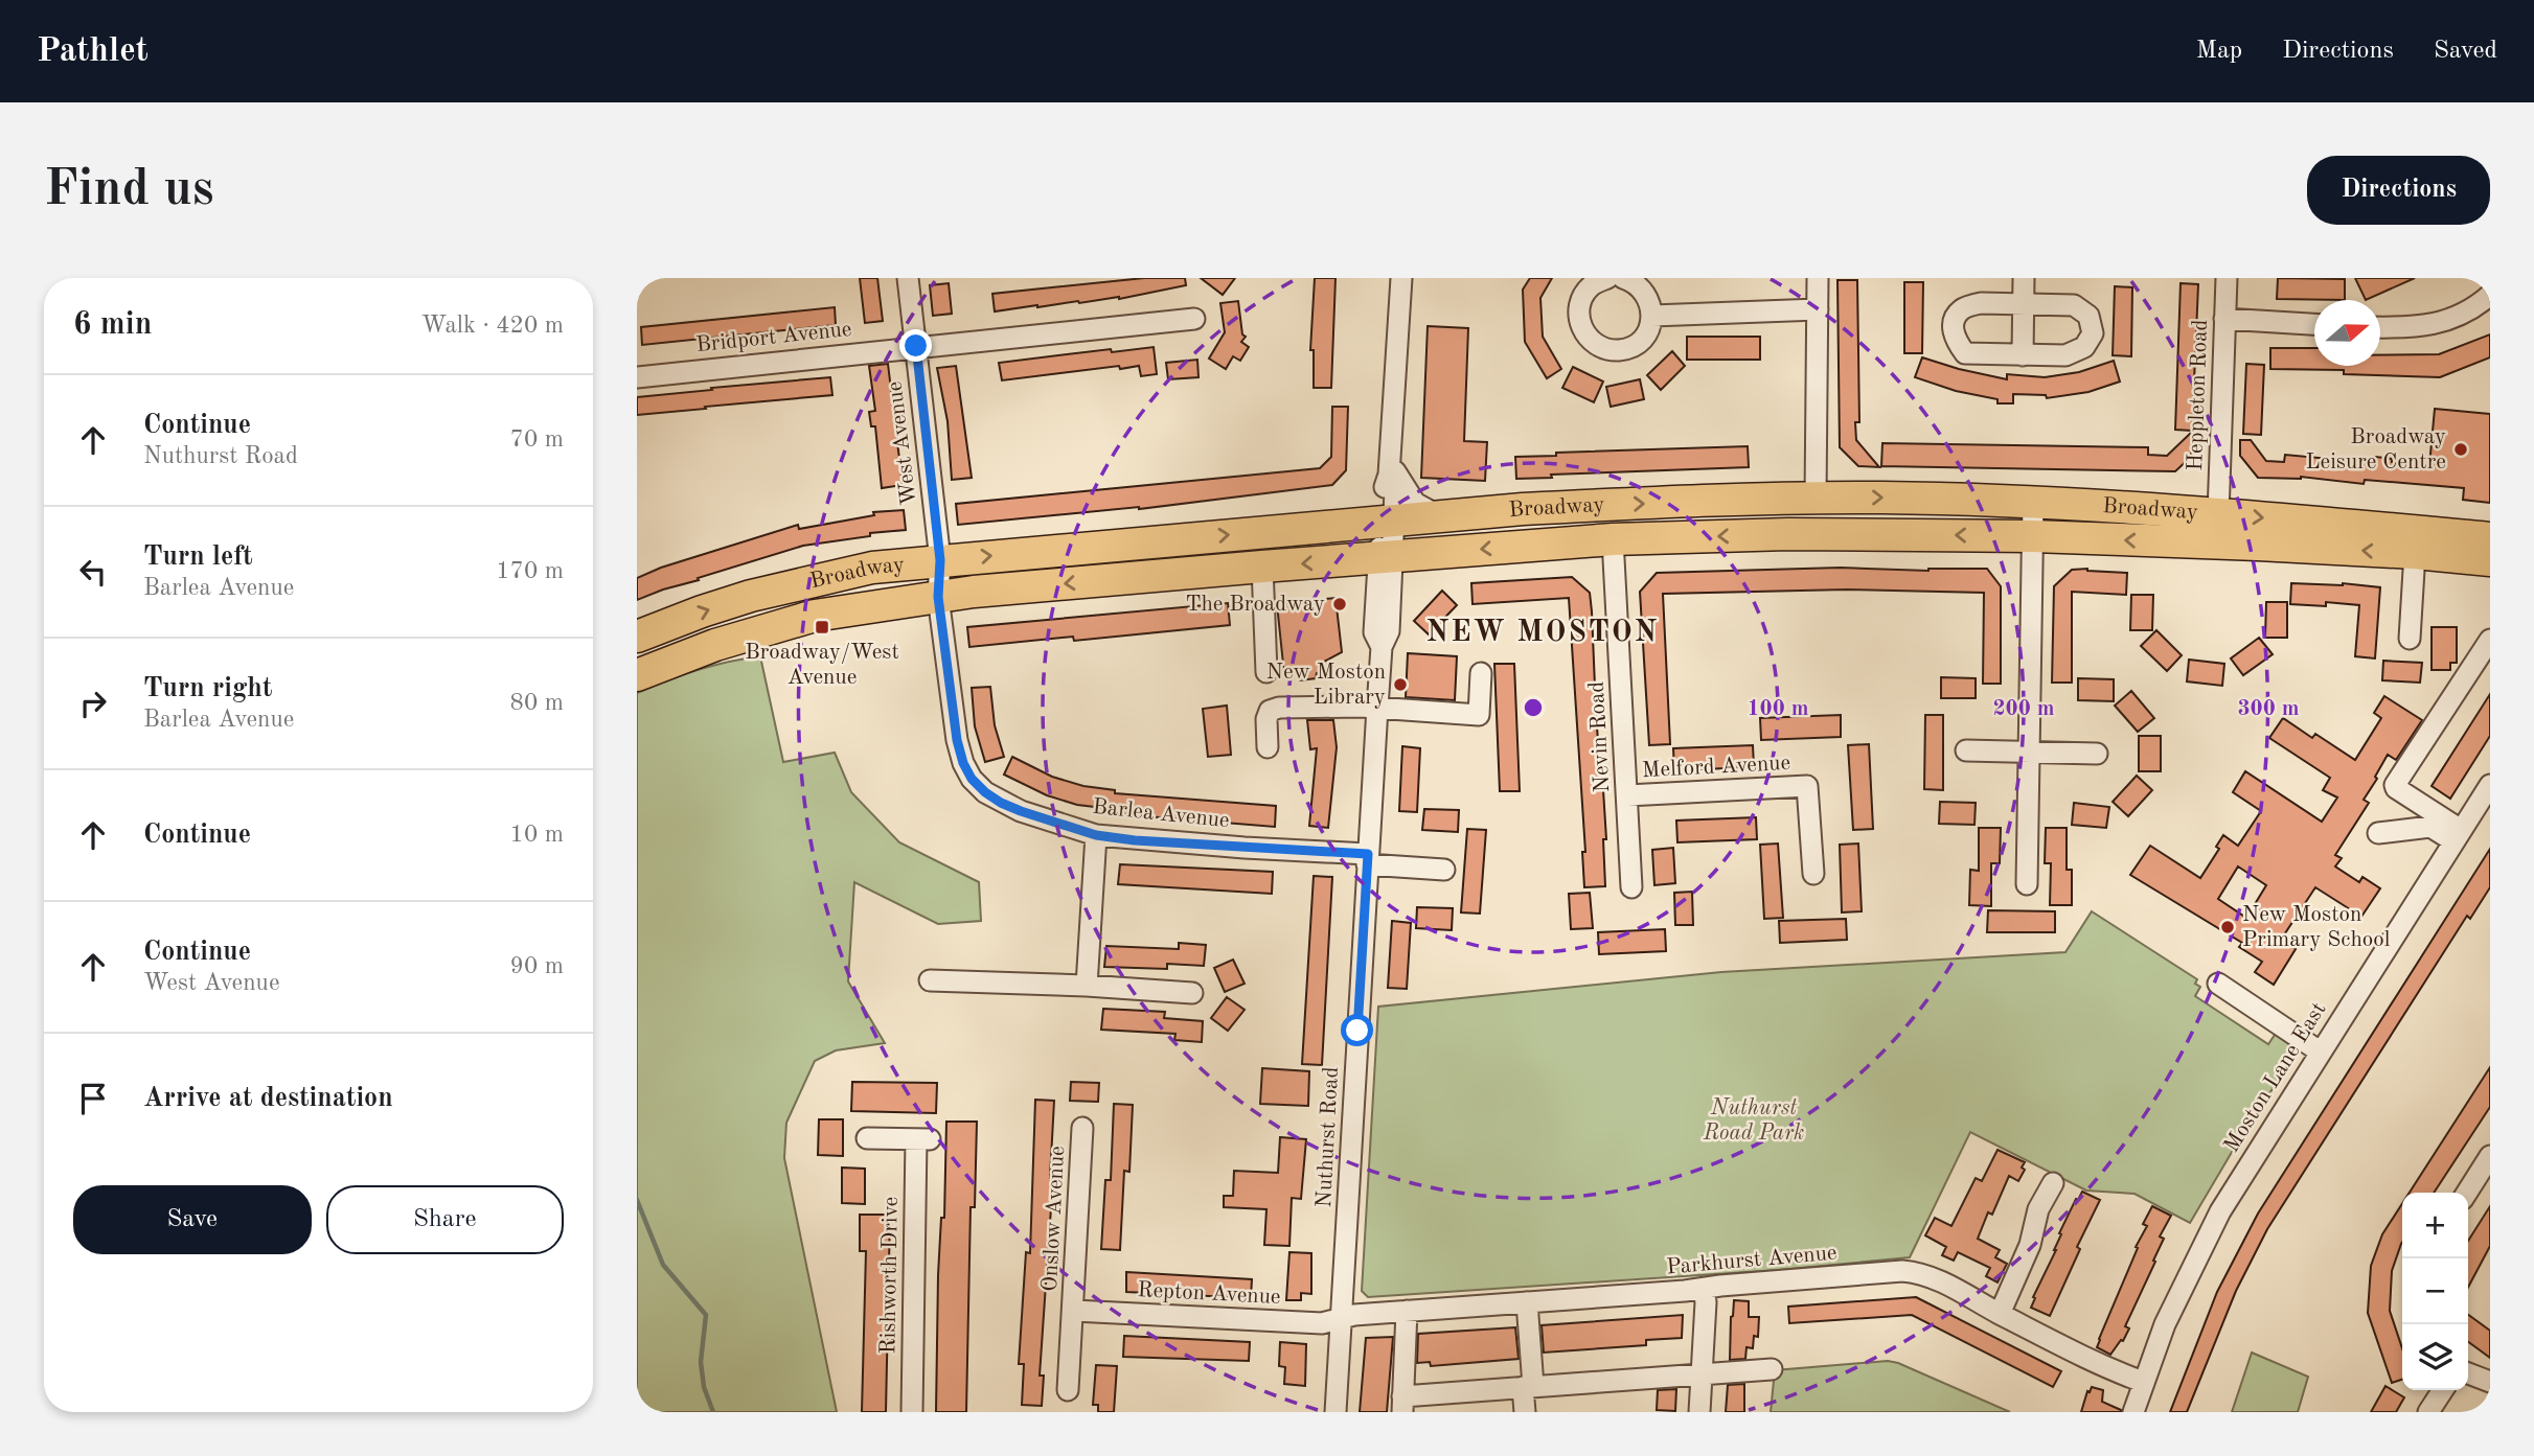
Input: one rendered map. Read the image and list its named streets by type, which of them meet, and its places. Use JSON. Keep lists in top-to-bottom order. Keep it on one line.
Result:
{"streets":{"highway":["Broadway"],"street":["Bridport Avenue","Heppleton Road","West Avenue","Nevin Road","Melford Avenue","Barlea Avenue","Moston Lane East","Nuthurst Road","Onslow Avenue","Parkhurst Avenue","Rishworth Drive","Repton Avenue"]},"crossings":[["Bridport Avenue","West Avenue"],["Heppleton Road","Broadway"],["West Avenue","Broadway"],["West Avenue","Barlea Avenue"],["Broadway","Nevin Road"],["Broadway","Barlea Avenue"],["Broadway","Nuthurst Road"],["Nevin Road","Melford Avenue"],["Barlea Avenue","Nuthurst Road"],["Moston Lane East","Parkhurst Avenue"],["Nuthurst Road","Parkhurst Avenue"],["Nuthurst Road","Repton Avenue"],["Onslow Avenue","Repton Avenue"],["Parkhurst Avenue","Repton Avenue"]],"districts":["NEW MOSTON"],"parks":["Nuthurst Road Park"],"places":{"other":["Broadway Leisure Centre","The Broadway","New Moston Library","New Moston Primary School"],"transit":["Broadway/West Avenue"]},"north":"right","page":{"header":"Pathlet","nav":["Map","Directions","Saved"],"buttons":["Directions",["Save","Share"]],"title":"Find us","heading":["6 min","Walk · 420 m"],"list":[["Continue","Nuthurst Road","70 m"],["Turn left","Barlea Avenue","170 m"],["Turn right","Barlea Avenue","80 m"],["Continue","10 m"],["Continue","West Avenue","90 m"],"Arrive at destination"],"map_buttons":["+","−"]},"rings":["100 m","200 m","300 m"]}
